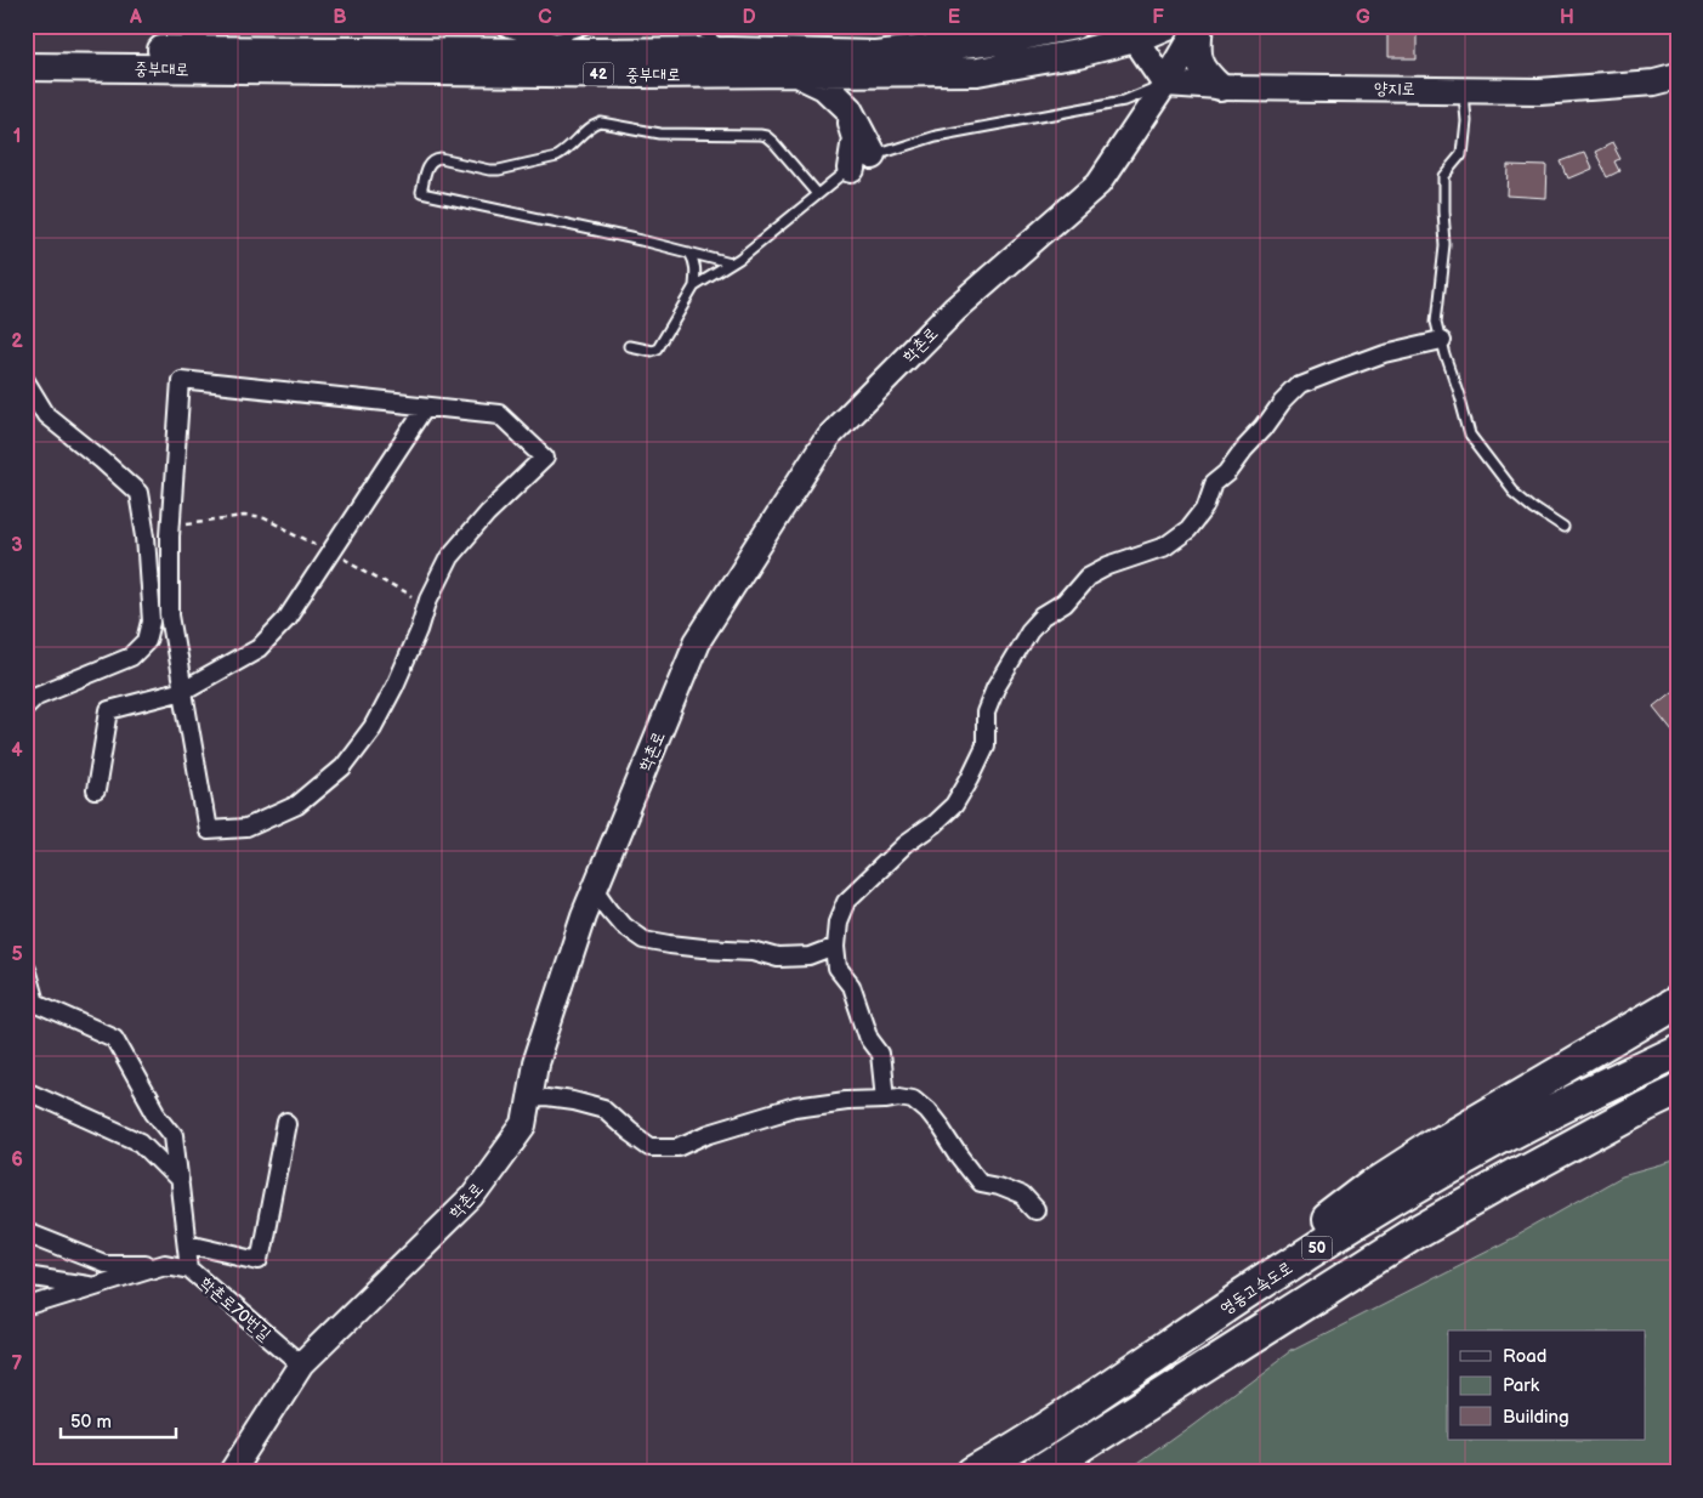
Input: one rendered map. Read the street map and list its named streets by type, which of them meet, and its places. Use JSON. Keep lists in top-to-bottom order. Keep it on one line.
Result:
{"streets":{"highway":["50","영동고속도로"],"main road":["중부대로","42"],"street":["양지로","학촌로","학촌로70번길"]},"crossings":[["양지로","학촌로"],["학촌로","학촌로70번길"]],"legend":["Road","Park","Building"],"scale_bar":"50 m","grid":{"columns":["A","B","C","D","E","F","G","H"],"rows":["1","2","3","4","5","6","7"]}}
